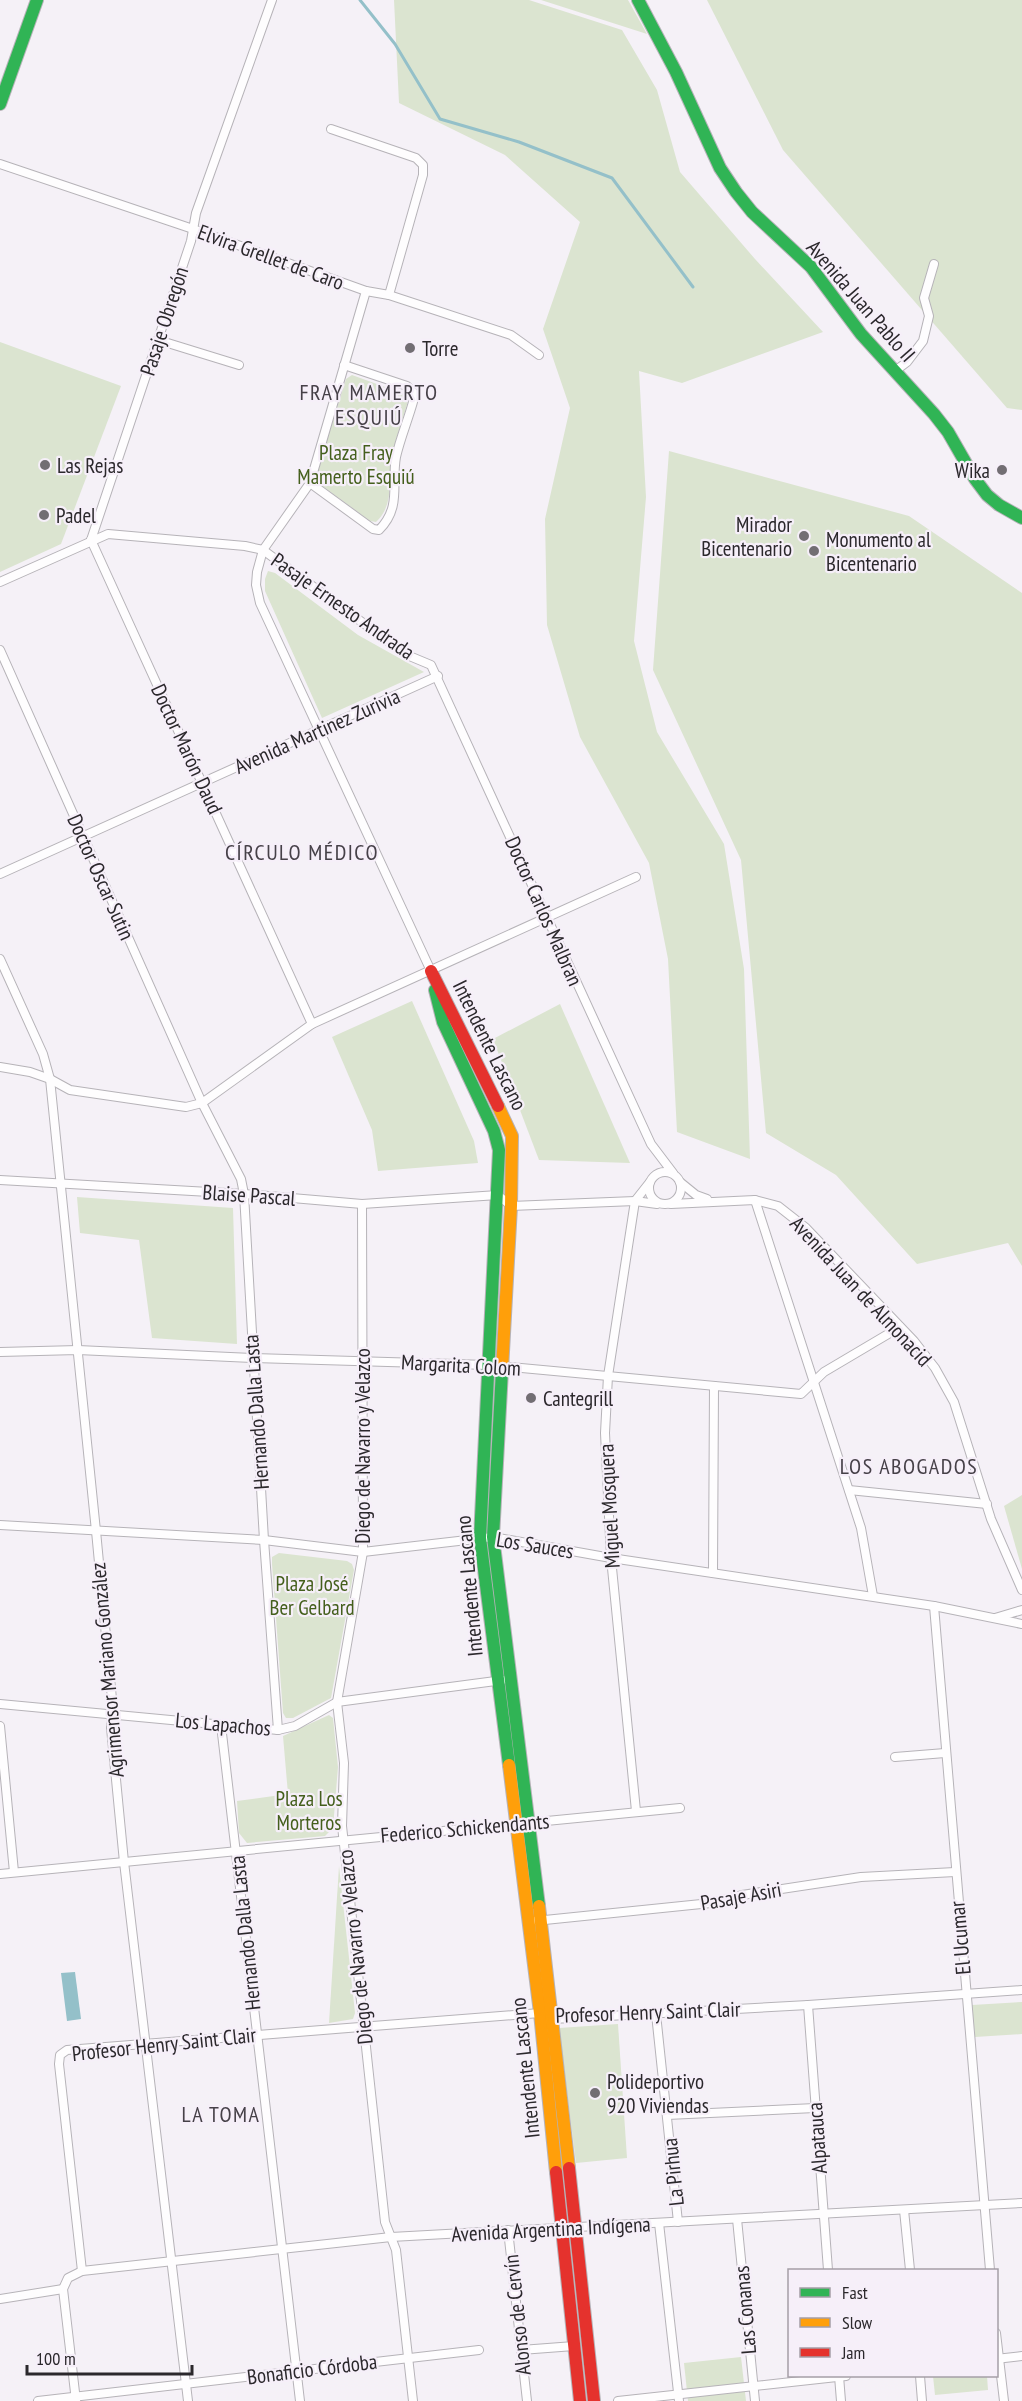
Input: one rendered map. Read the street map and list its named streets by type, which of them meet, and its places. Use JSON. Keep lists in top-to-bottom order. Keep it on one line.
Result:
{"streets":{"main road":["Avenida Juan Pablo II","Intendente Lascano"],"street":["Elvira Grellet de Caro","Pasaje Obregón","Pasaje Ernesto Andrada","Avenida Martinez Zurivia","Doctor Marón Daud","Doctor Oscar Sutin","Doctor Carlos Malbran","Blaise Pascal","Avenida Juan de Almonacid","Margarita Colom","Hernando Dalla Lasta","Diego de Navarro y Velazco","Miguel Mosquera","Los Sauces","Agrimensor Mariano González","Los Lapachos","Federico Schickendants","Pasaje Asiri","El Ucumar","Profesor Henry Saint Clair","Alpatauca","La Pirhua","Avenida Argentina Indígena","Las Conanas","Alonso de Cervín","Bonaficio Córdoba"]},"crossings":[["Elvira Grellet de Caro","Pasaje Obregón"],["Pasaje Obregón","Pasaje Ernesto Andrada"],["Pasaje Obregón","Doctor Marón Daud"],["Pasaje Ernesto Andrada","Avenida Martinez Zurivia"],["Pasaje Ernesto Andrada","Doctor Marón Daud"],["Pasaje Ernesto Andrada","Doctor Carlos Malbran"],["Avenida Martinez Zurivia","Doctor Marón Daud"],["Avenida Martinez Zurivia","Doctor Oscar Sutin"],["Avenida Martinez Zurivia","Doctor Carlos Malbran"],["Doctor Oscar Sutin","Hernando Dalla Lasta"],["Doctor Carlos Malbran","Avenida Juan de Almonacid"],["Intendente Lascano","Blaise Pascal"],["Intendente Lascano","Margarita Colom"],["Intendente Lascano","Los Sauces"],["Intendente Lascano","Los Lapachos"],["Intendente Lascano","Federico Schickendants"],["Intendente Lascano","Pasaje Asiri"],["Intendente Lascano","Profesor Henry Saint Clair"],["Intendente Lascano","Avenida Argentina Indígena"],["Blaise Pascal","Hernando Dalla Lasta"],["Blaise Pascal","Diego de Navarro y Velazco"],["Blaise Pascal","Agrimensor Mariano González"],["Avenida Juan de Almonacid","Margarita Colom"],["Margarita Colom","Hernando Dalla Lasta"],["Margarita Colom","Diego de Navarro y Velazco"],["Margarita Colom","Miguel Mosquera"],["Margarita Colom","Agrimensor Mariano González"],["Hernando Dalla Lasta","Los Sauces"],["Hernando Dalla Lasta","Los Lapachos"],["Hernando Dalla Lasta","Federico Schickendants"],["Hernando Dalla Lasta","Profesor Henry Saint Clair"],["Hernando Dalla Lasta","Avenida Argentina Indígena"],["Hernando Dalla Lasta","Bonaficio Córdoba"],["Diego de Navarro y Velazco","Los Sauces"],["Diego de Navarro y Velazco","Los Lapachos"],["Diego de Navarro y Velazco","Federico Schickendants"],["Diego de Navarro y Velazco","Profesor Henry Saint Clair"],["Diego de Navarro y Velazco","Avenida Argentina Indígena"],["Diego de Navarro y Velazco","Bonaficio Córdoba"],["Miguel Mosquera","Los Sauces"],["Miguel Mosquera","Federico Schickendants"],["Los Sauces","Agrimensor Mariano González"],["Los Sauces","El Ucumar"],["Agrimensor Mariano González","Los Lapachos"],["Agrimensor Mariano González","Federico Schickendants"],["Agrimensor Mariano González","Profesor Henry Saint Clair"],["Agrimensor Mariano González","Avenida Argentina Indígena"],["Agrimensor Mariano González","Bonaficio Córdoba"],["Pasaje Asiri","El Ucumar"],["El Ucumar","Profesor Henry Saint Clair"],["El Ucumar","Avenida Argentina Indígena"],["Profesor Henry Saint Clair","Alpatauca"],["Profesor Henry Saint Clair","La Pirhua"],["Profesor Henry Saint Clair","Avenida Argentina Indígena"],["Alpatauca","Avenida Argentina Indígena"],["La Pirhua","Avenida Argentina Indígena"],["Avenida Argentina Indígena","Las Conanas"],["Avenida Argentina Indígena","Alonso de Cervín"]],"districts":["FRAY MAMERTO ESQUIÚ","CÍRCULO MÉDICO","LOS ABOGADOS","LA TOMA"],"parks":["Plaza Fray Mamerto Esquiú","Plaza José Ber Gelbard","Plaza Los Morteros"],"places":["Torre","Las Rejas","Wika","Padel","Mirador Bicentenario","Monumento al Bicentenario","Cantegrill","Polideportivo 920 Viviendas"],"legend":["Fast","Slow","Jam"],"scale_bar":"100 m"}
